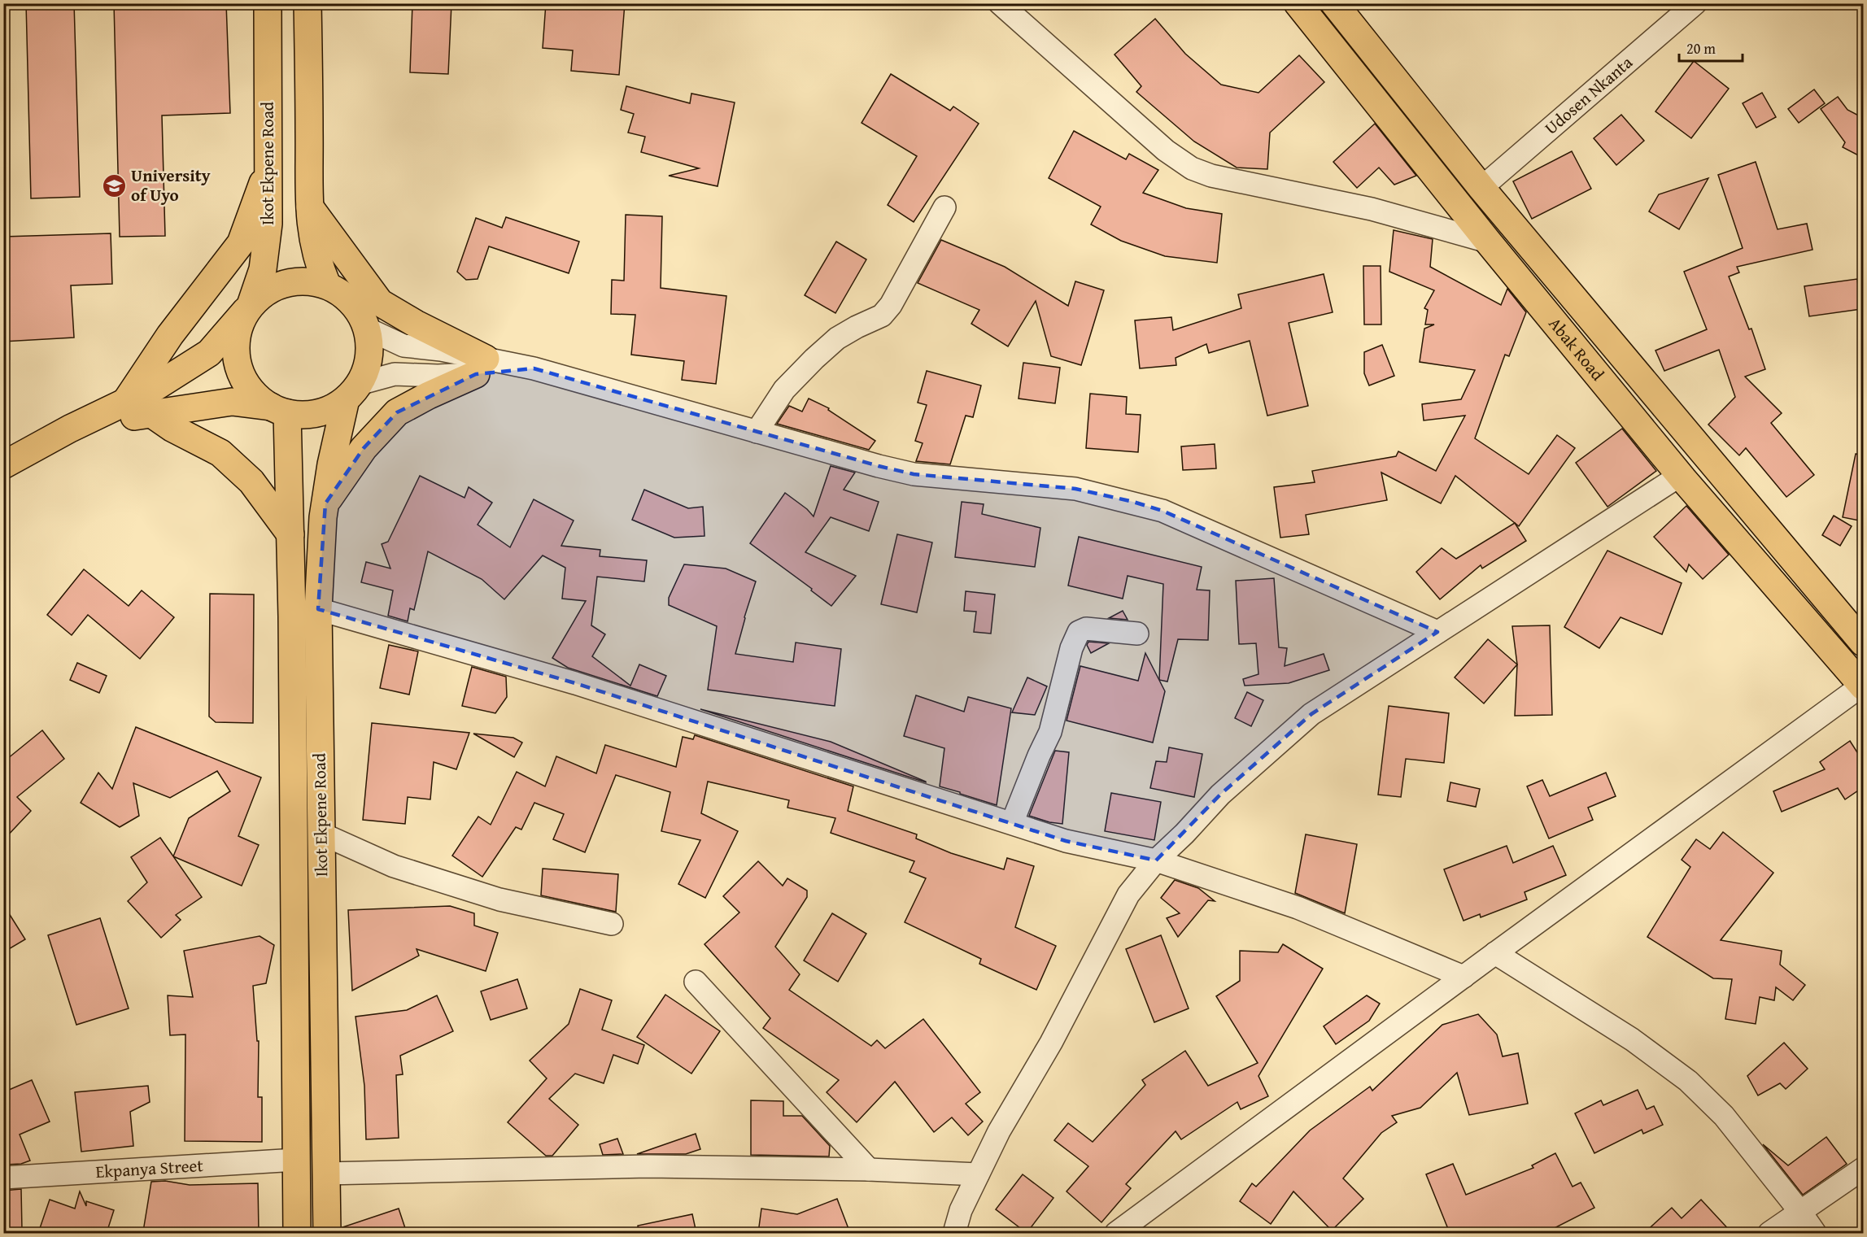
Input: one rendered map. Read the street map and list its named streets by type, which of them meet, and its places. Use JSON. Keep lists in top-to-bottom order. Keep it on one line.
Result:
{"streets":{"main road":["Ikot Ekpene Road","Abak Road"],"street":["Udosen Nkanta","Ekpanya Street"]},"crossings":[["Udosen Nkanta","Abak Road"],["Ikot Ekpene Road","Ekpanya Street"]],"places":{"school or university":["University of Uyo"]},"scale_bar":"20 m"}
